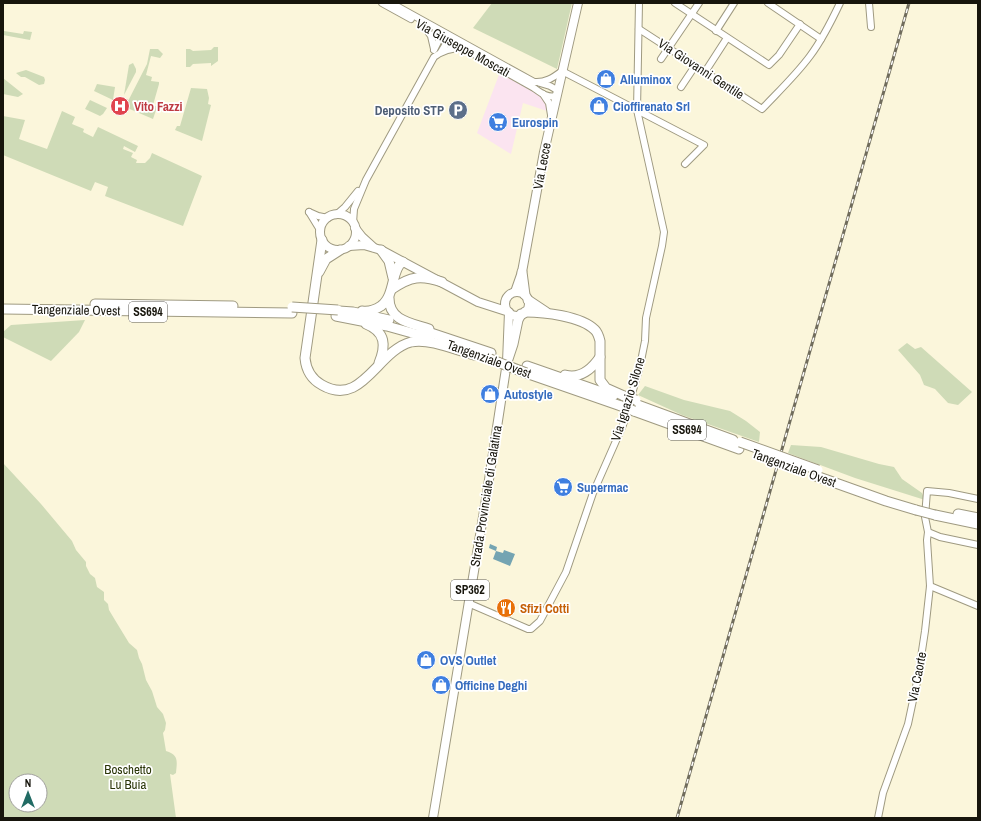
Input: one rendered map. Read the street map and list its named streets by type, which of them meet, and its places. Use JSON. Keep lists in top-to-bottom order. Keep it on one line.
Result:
{"streets":{"highway":["Tangenziale Ovest","SS694"],"main road":["Via Lecce","Strada Provinciale di Galatina","SP362"],"street":["Via Giuseppe Moscati","Via Giovanni Gentile","Via Ignazio Silone","Via Caorte"]},"crossings":[["Via Giuseppe Moscati","Via Lecce"],["Via Lecce","Strada Provinciale di Galatina"],["Via Ignazio Silone","Strada Provinciale di Galatina"]],"parks":["Boschetto Lu Buia"],"places":{"shop":["Alluminox","Cioffirenato Srl","Autostyle","OVS Outlet","Officine Deghi"],"hospital":["Vito Fazzi"],"parking":["Deposito STP"],"supermarket":["Eurospin","Supermac"],"restaurant":["Sfizi Cotti"]},"north":"top"}
